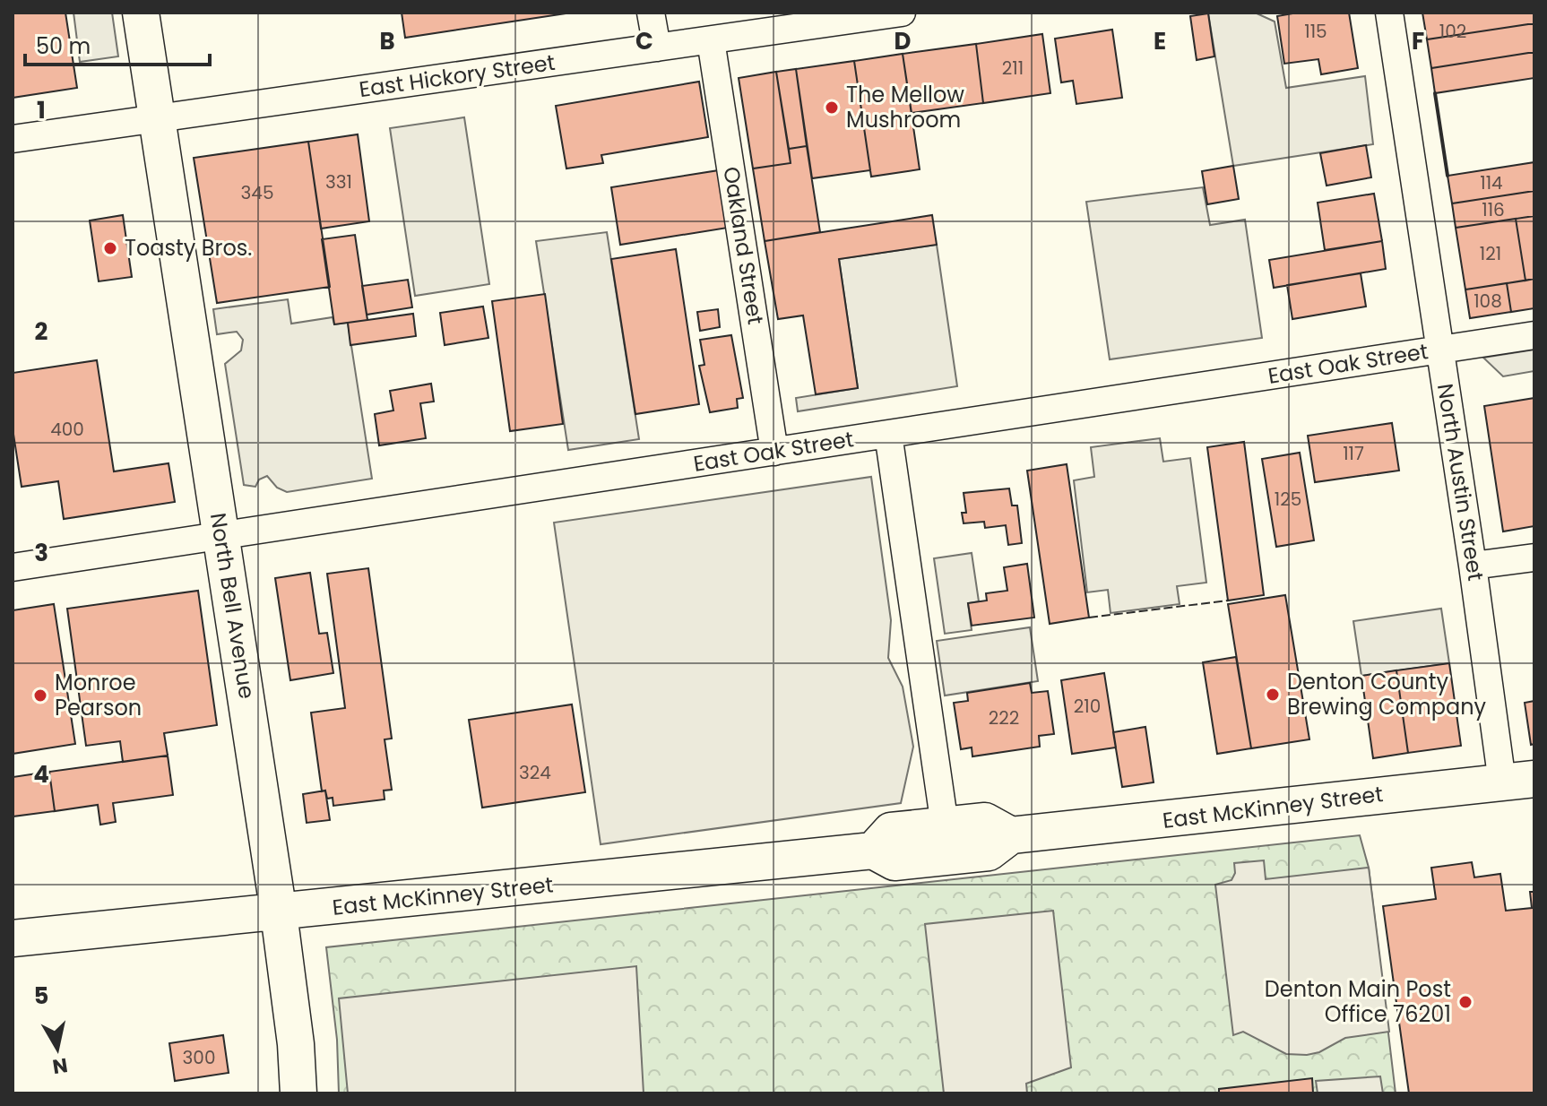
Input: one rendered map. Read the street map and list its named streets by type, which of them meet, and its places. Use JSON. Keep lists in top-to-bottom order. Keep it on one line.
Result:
{"streets":{"main road":["North Bell Avenue","East McKinney Street"],"street":["East Hickory Street","Oakland Street","East Oak Street","North Austin Street"]},"crossings":[["East Hickory Street","Oakland Street"],["East Hickory Street","North Bell Avenue"],["Oakland Street","East Oak Street"],["East Oak Street","North Austin Street"],["East Oak Street","North Bell Avenue"],["North Austin Street","East McKinney Street"],["North Bell Avenue","East McKinney Street"]],"places":["The Mellow Mushroom","Toasty Bros.","Denton County Brewing Company","Monroe Pearson","Denton Main Post Office 76201"],"house_numbers":["115","102","211","331","114","345","116","121","108","400","117","125","210","222","324","300"],"scale_bar":"50 m","north":"bottom","grid":{"columns":["B","C","D","E","F"],"rows":["1","2","3","4","5"]}}
